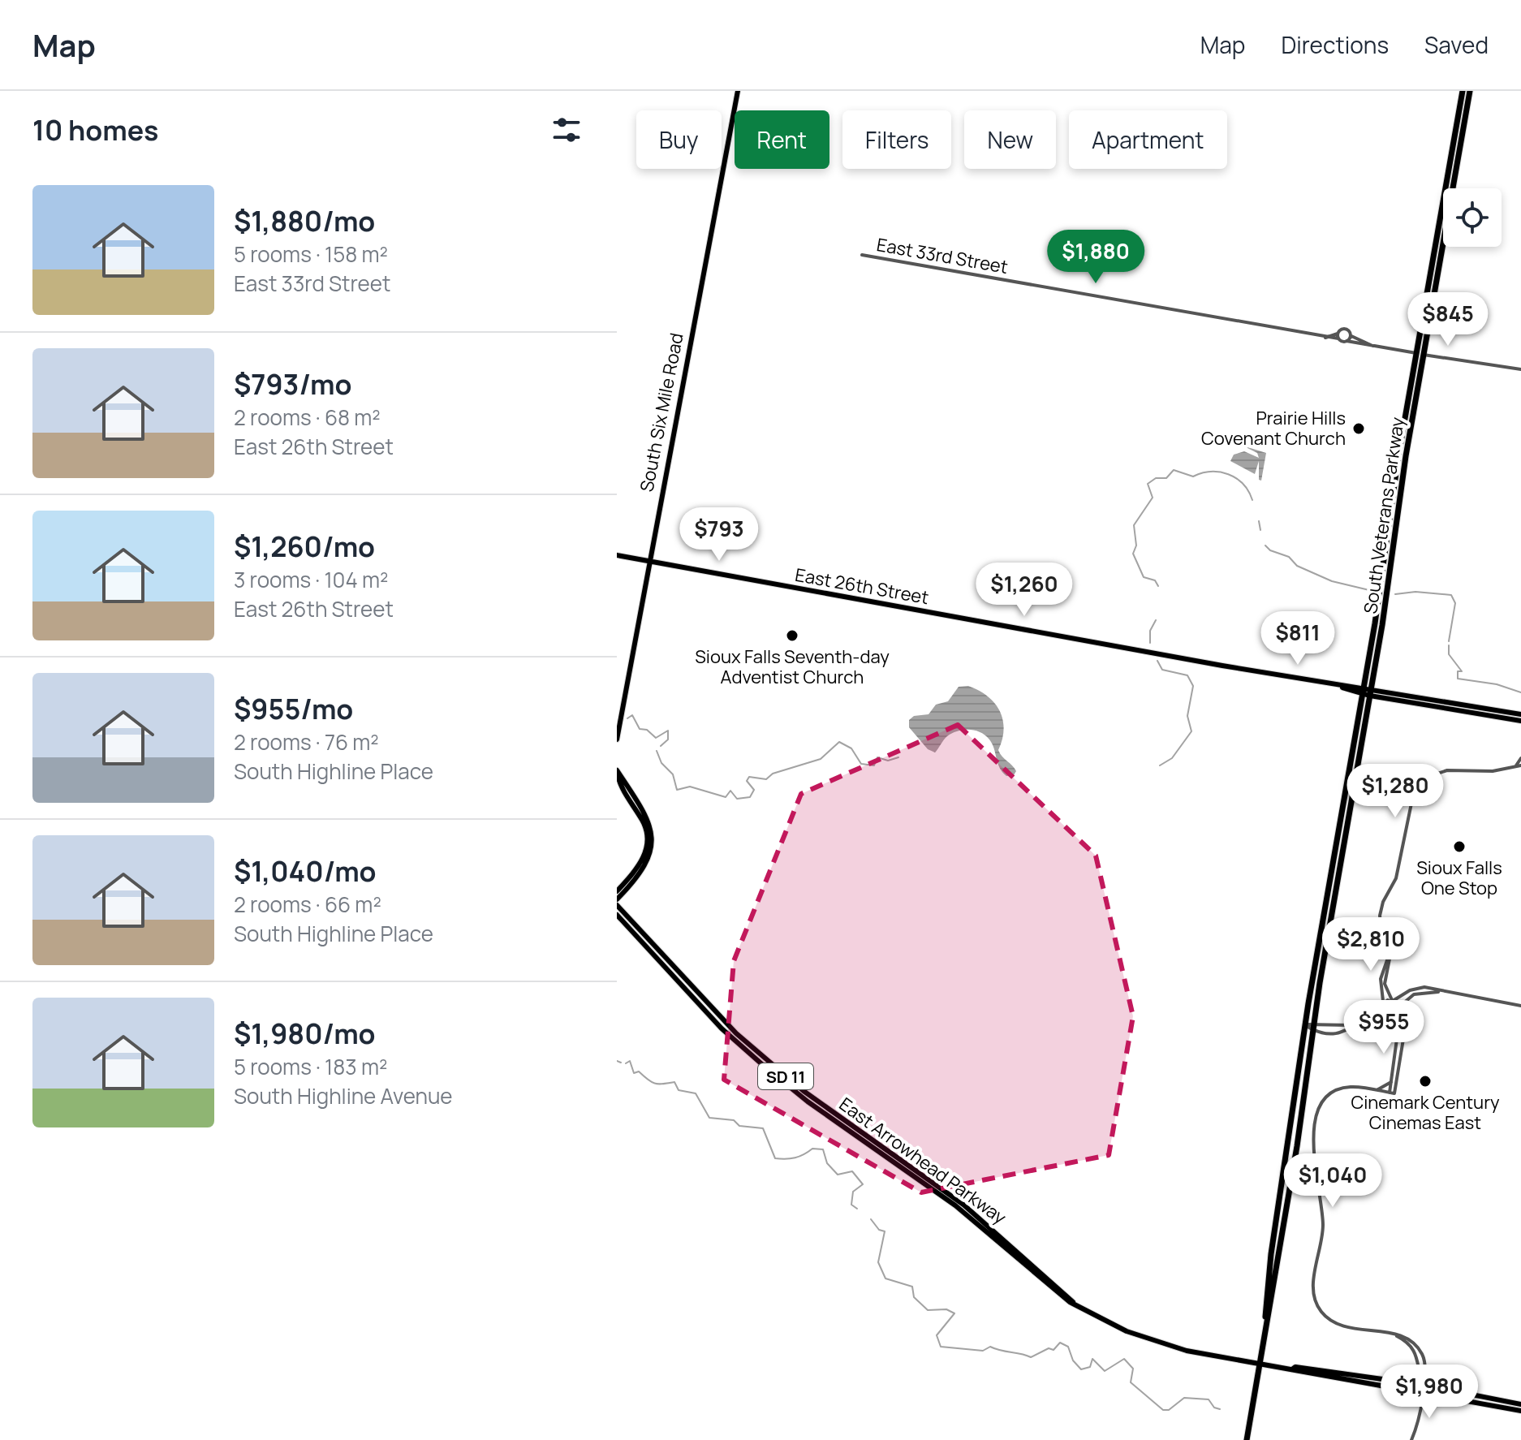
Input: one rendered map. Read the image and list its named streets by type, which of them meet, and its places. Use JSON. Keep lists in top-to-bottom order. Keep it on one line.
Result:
{"streets":{"highway":["South Veterans Parkway"],"main road":["South Six Mile Road","East 26th Street","SD 11","East Arrowhead Parkway"],"street":["East 33rd Street"]},"crossings":[["East 33rd Street","South Veterans Parkway"],["South Six Mile Road","East 26th Street"],["South Veterans Parkway","East 26th Street"],["South Veterans Parkway","East Arrowhead Parkway"]],"places":["Prairie Hills Covenant Church","Sioux Falls Seventh-day Adventist Church","Sioux Falls One Stop","Cinemark Century Cinemas East"],"page":{"header":"Map","nav":["Map","Directions","Saved"],"heading":"10 homes","chip":["Buy","Rent","Filters","New","Apartment"],"list":[{"name":"$1,880/mo","note":"5 rooms · 158 m² · East 33rd Street"},{"name":"$793/mo","note":"2 rooms · 68 m² · East 26th Street"},{"name":"$1,260/mo","note":"3 rooms · 104 m² · East 26th Street"},{"name":"$955/mo","note":"2 rooms · 76 m² · South Highline Place"},{"name":"$1,040/mo","note":"2 rooms · 66 m² · South Highline Place"},{"name":"$1,980/mo","note":"5 rooms · 183 m² · South Highline Avenue"}],"price":["$1,880","$845","$793","$1,260","$811","$1,280","$2,810","$955","$1,040","$1,980"]}}
